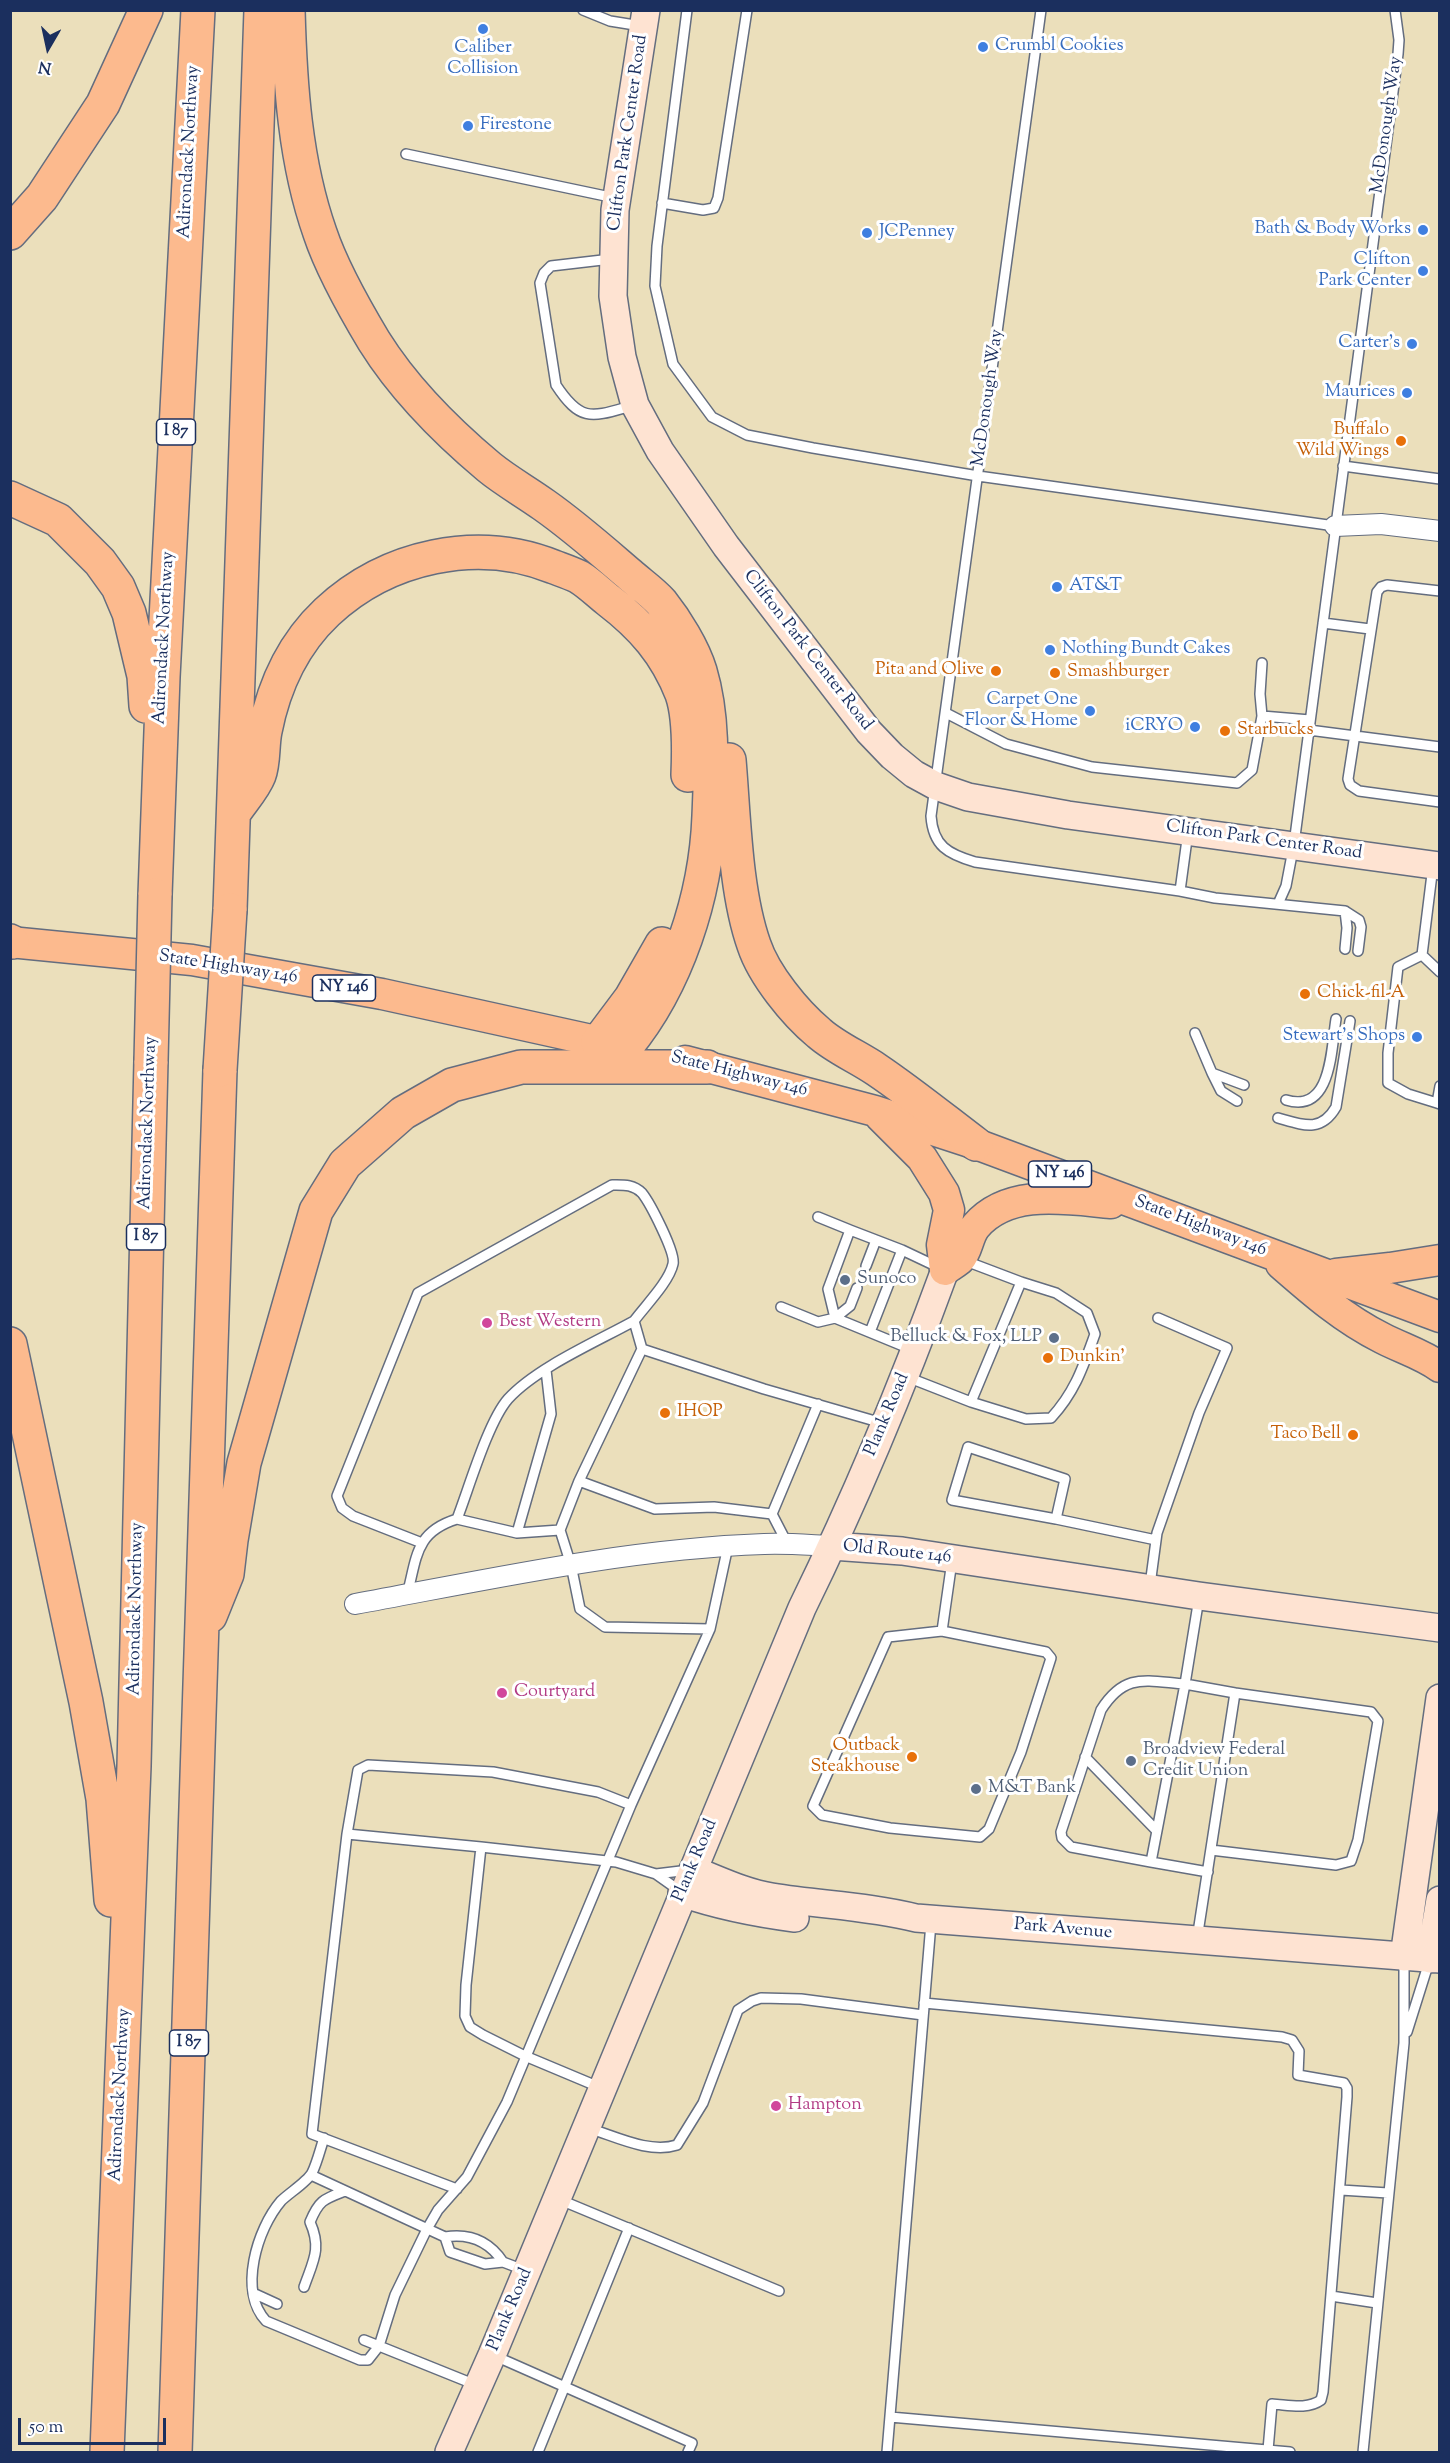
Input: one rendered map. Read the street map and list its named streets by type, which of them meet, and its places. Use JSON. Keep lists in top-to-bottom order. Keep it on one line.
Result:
{"streets":{"highway":["Adirondack Northway","I 87"],"main road":["State Highway 146","NY 146"],"street":["Clifton Park Center Road","Plank Road","Old Route 146","Park Avenue"],"lane":["McDonough Way"]},"crossings":[["McDonough Way","Clifton Park Center Road"],["Plank Road","Old Route 146"],["Plank Road","Park Avenue"]],"places":["Caliber Collision","Crumbl Cookies","Firestone","Bath & Body Works","JCPenney","Clifton Park Center","Carter's","Maurices","Buffalo Wild Wings","AT&T","Nothing Bundt Cakes","Pita and Olive","Smashburger","Carpet One Floor & Home","iCRYO","Starbucks","Chick-fil-A","Stewart's Shops","Sunoco","Best Western","Belluck & Fox, LLP","Dunkin'","IHOP","Taco Bell","Courtyard","Outback Steakhouse","Broadview Federal Credit Union","M&T Bank","Hampton"],"scale_bar":"50 m","north":"bottom"}
